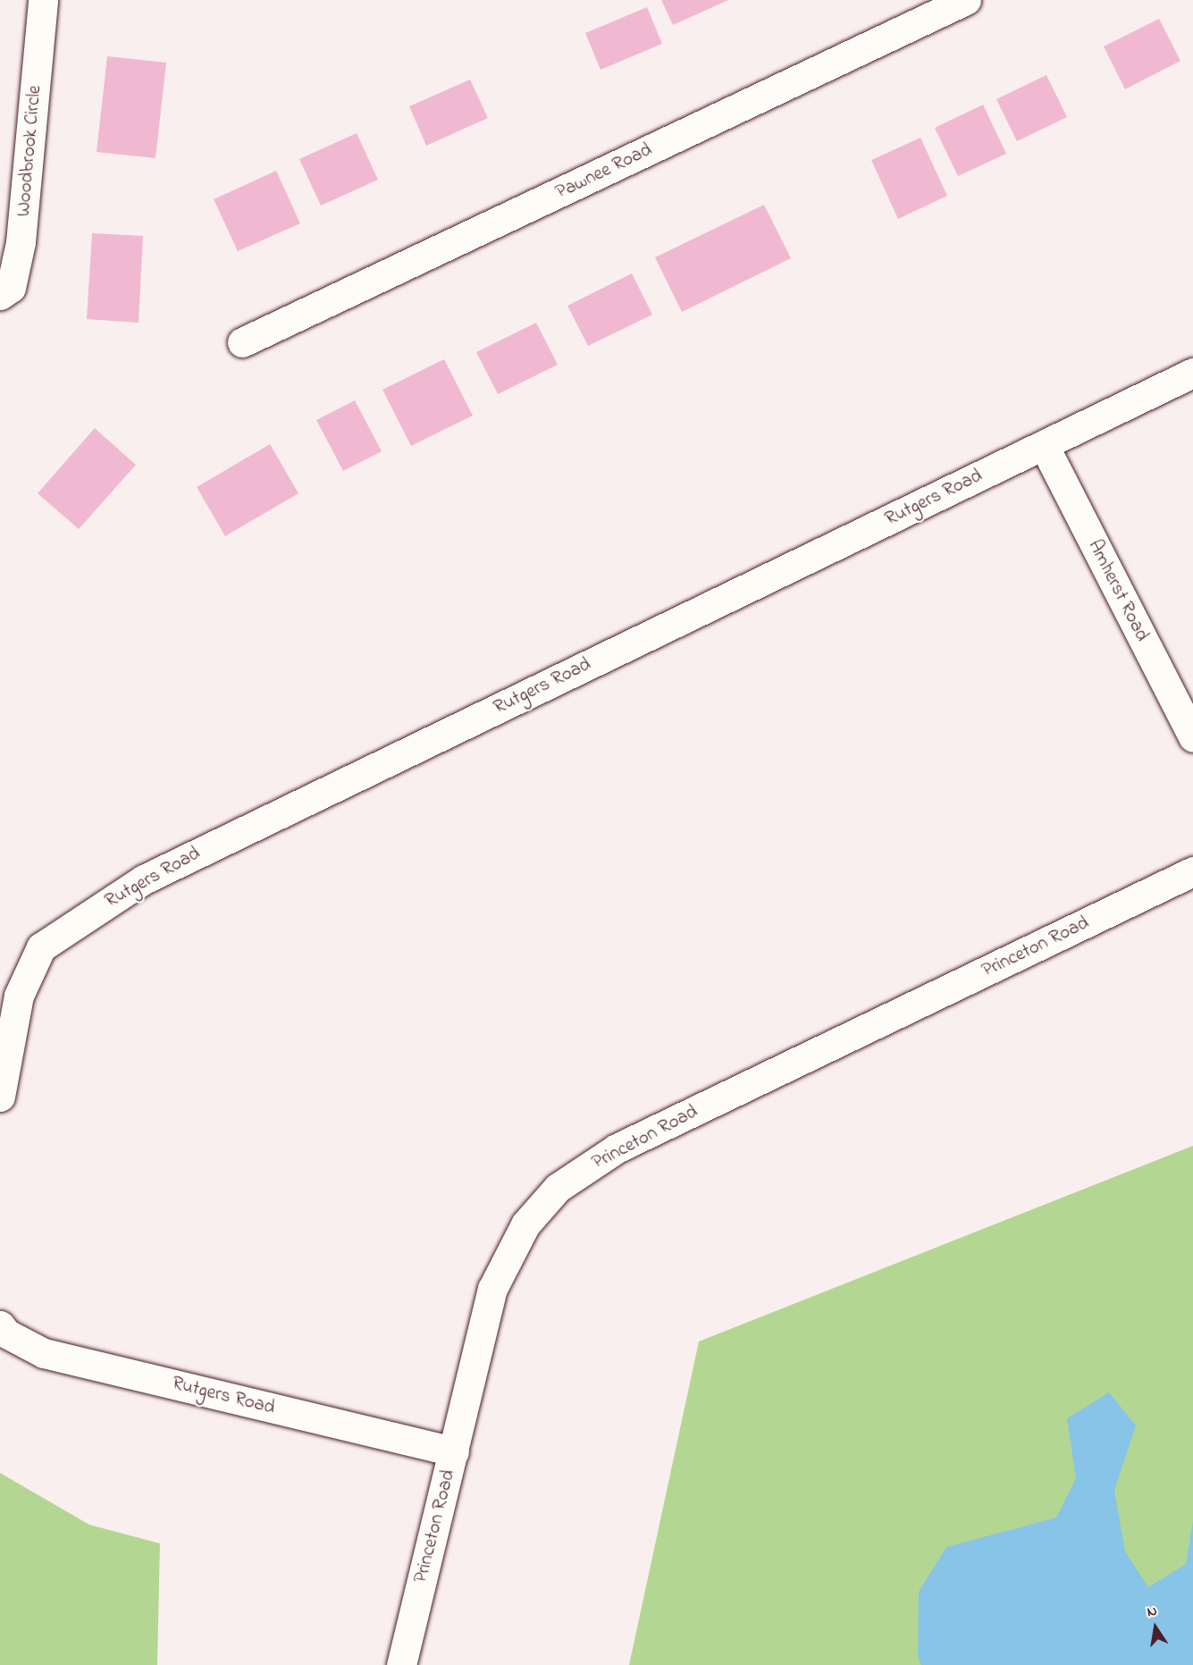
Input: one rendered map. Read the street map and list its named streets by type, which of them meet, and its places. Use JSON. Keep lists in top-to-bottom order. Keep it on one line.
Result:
{"streets":{"street":["Woodbrook Circle","Pawnee Road","Rutgers Road","Amherst Road","Princeton Road"]},"crossings":[["Rutgers Road","Amherst Road"],["Rutgers Road","Princeton Road"]],"north":"top"}
